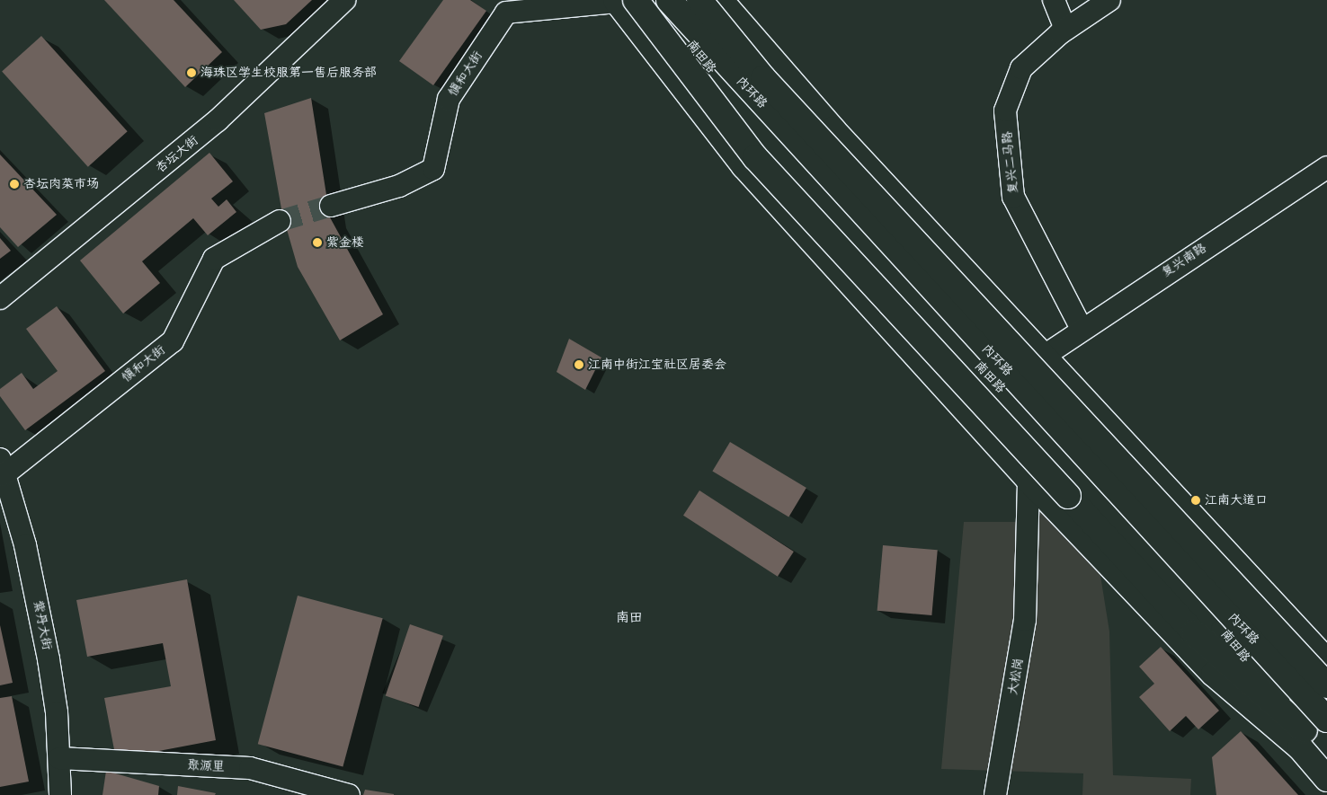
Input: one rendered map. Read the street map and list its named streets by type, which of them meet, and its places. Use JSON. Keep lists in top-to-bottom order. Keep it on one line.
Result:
{"streets":{"main road":["南田路","内环路"],"street":["慎和大街","杏坛大街","复兴二马路","复兴南路","紫丹大街","大松岗","聚源里"]},"crossings":[["慎和大街","紫丹大街"],["复兴二马路","复兴南路"],["紫丹大街","聚源里"]],"districts":["南田"],"places":["海珠区学生校服第一售后服务部","杏坛肉菜市场","紫金楼","江南中街江宝社区居委会","江南大道口"]}
